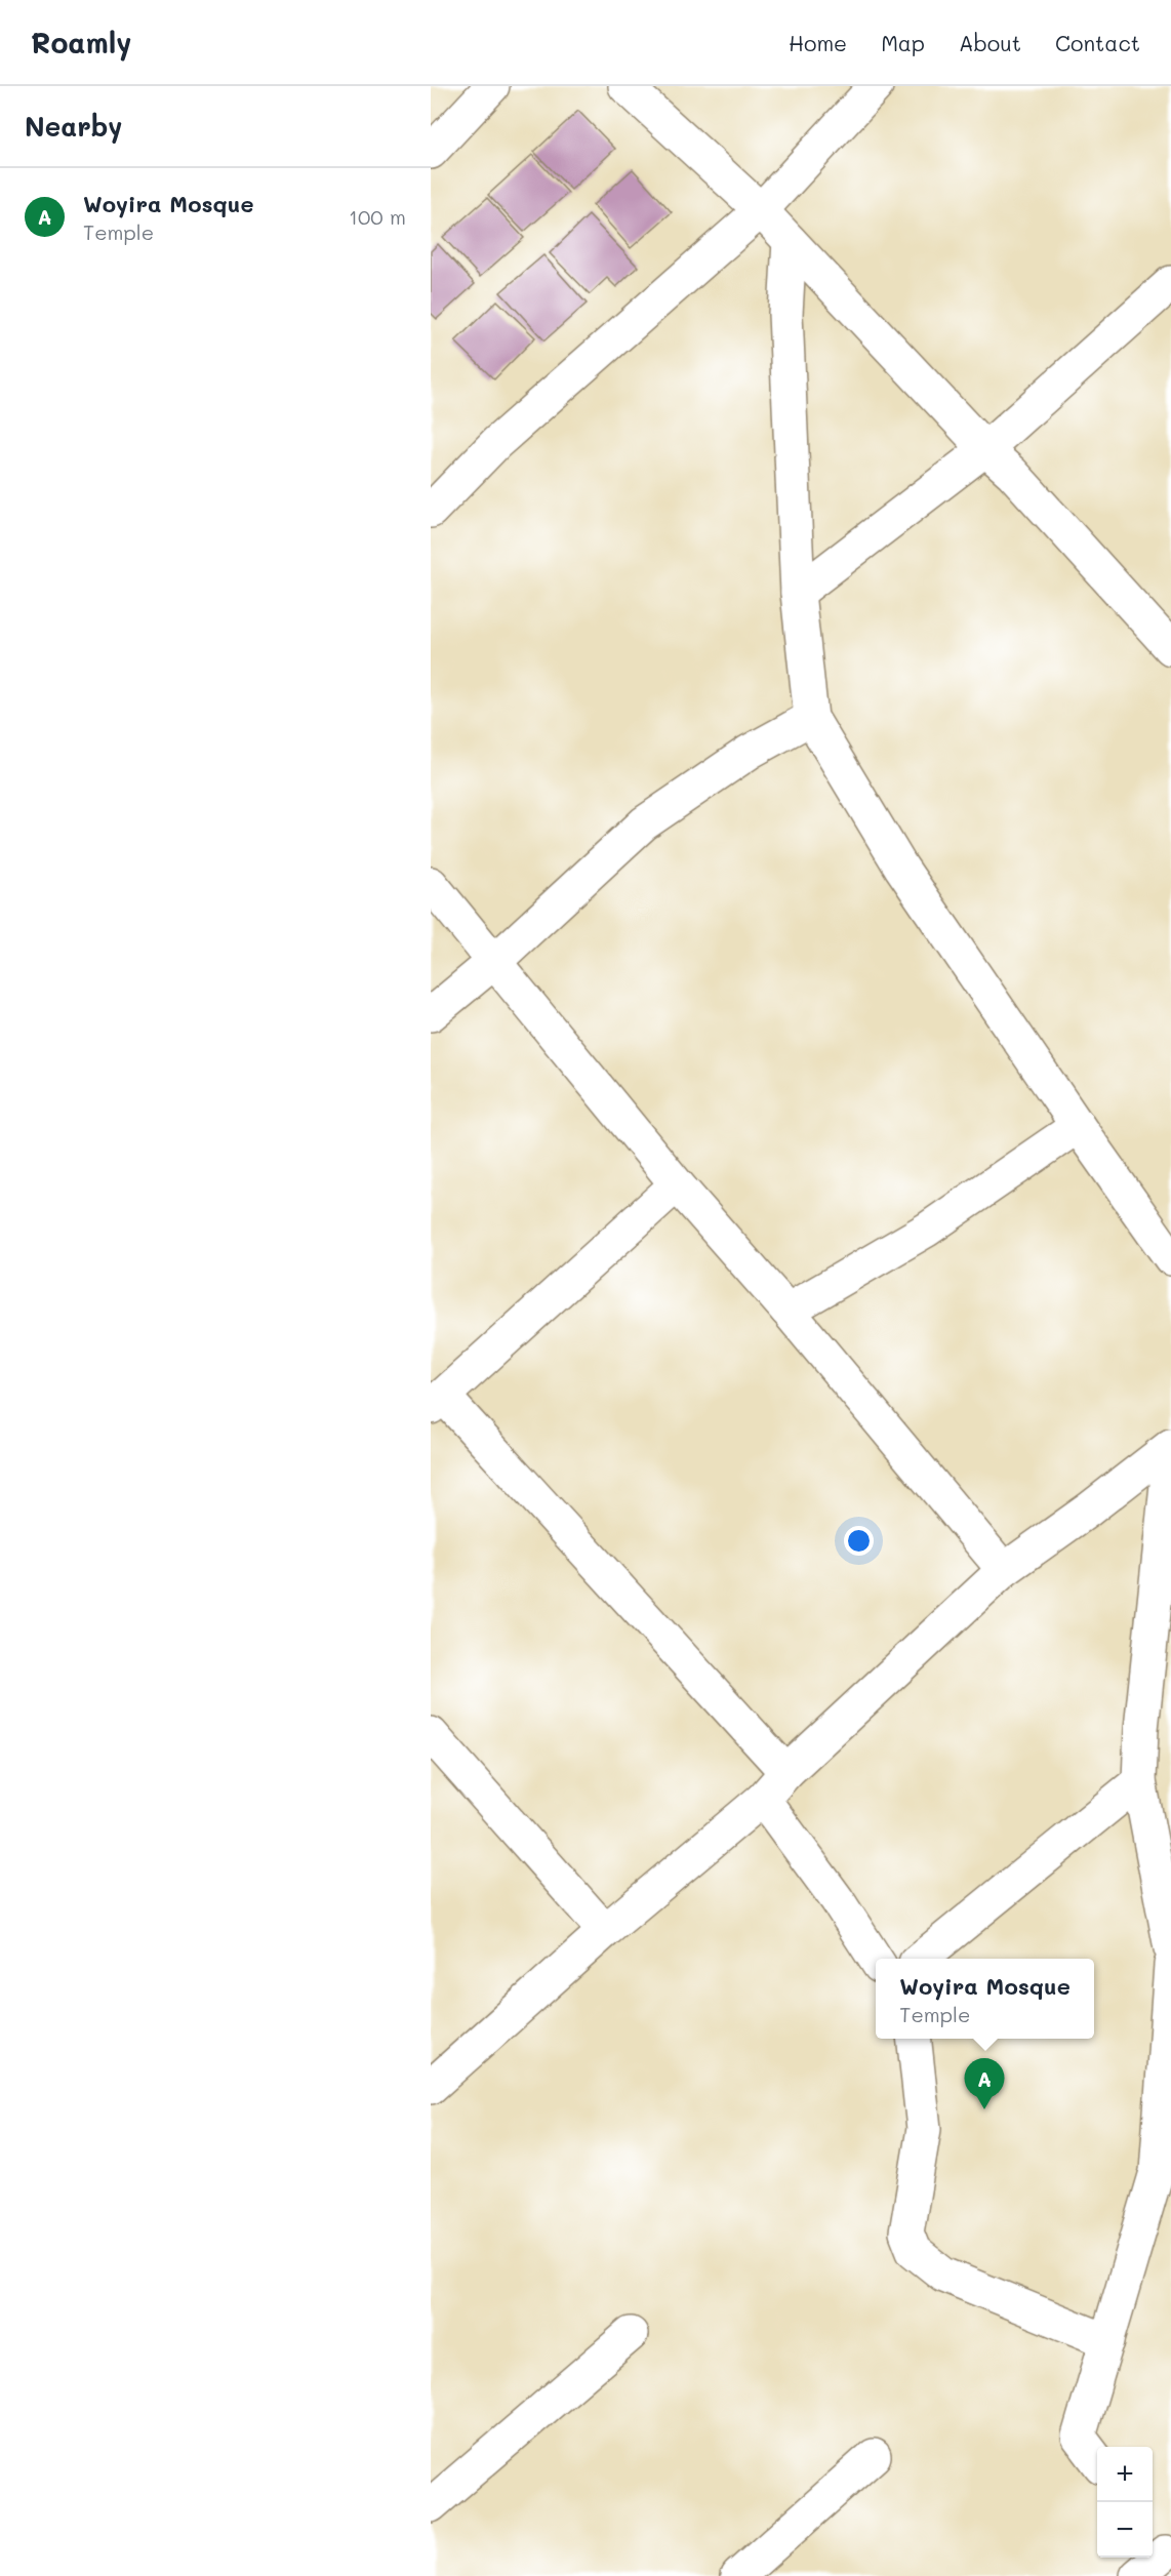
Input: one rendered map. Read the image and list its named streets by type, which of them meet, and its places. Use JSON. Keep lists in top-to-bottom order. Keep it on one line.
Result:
{"page":{"header":"Roamly","nav":["Home","Map","About","Contact"],"heading":"Nearby","list":[{"mark":"A","name":"Woyira Mosque","note":"Temple","value":"100 m"}],"popup":["Woyira Mosque","Temple"],"pins":"A","map_buttons":["+","−"]}}
